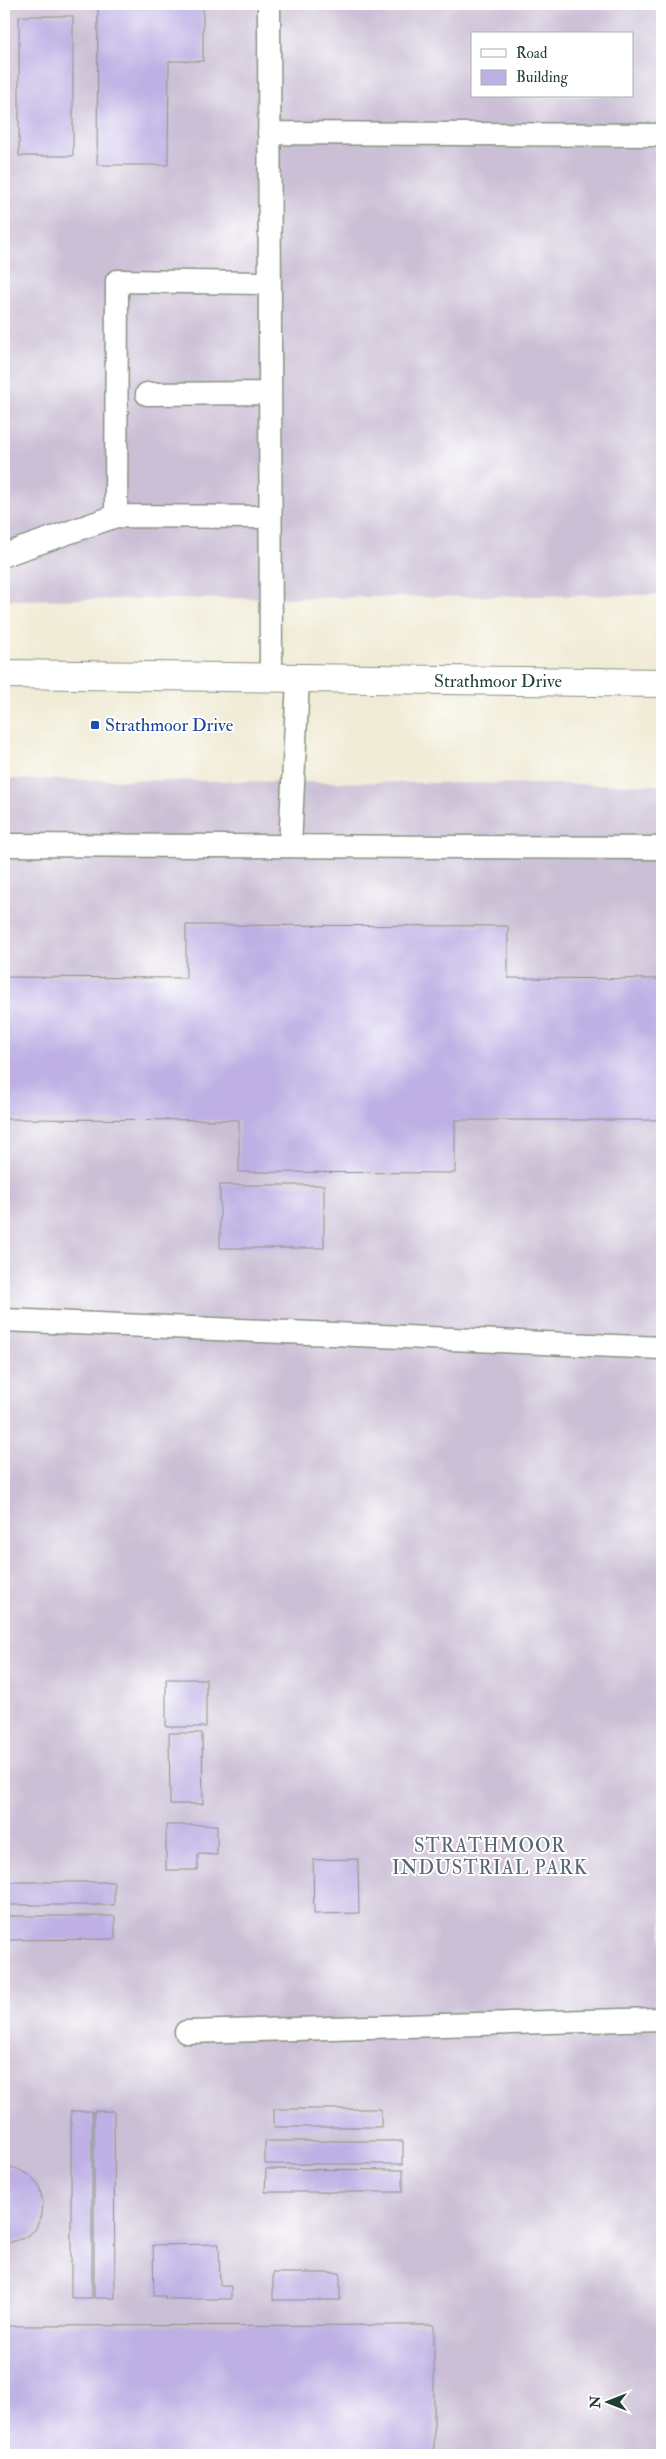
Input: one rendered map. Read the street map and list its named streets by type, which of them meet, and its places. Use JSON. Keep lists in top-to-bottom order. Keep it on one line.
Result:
{"streets":{"street":["Strathmoor Drive"]},"districts":["STRATHMOOR INDUSTRIAL PARK"],"places":{"transit":["Strathmoor Drive"]},"legend":["Road","Building"],"north":"left"}
